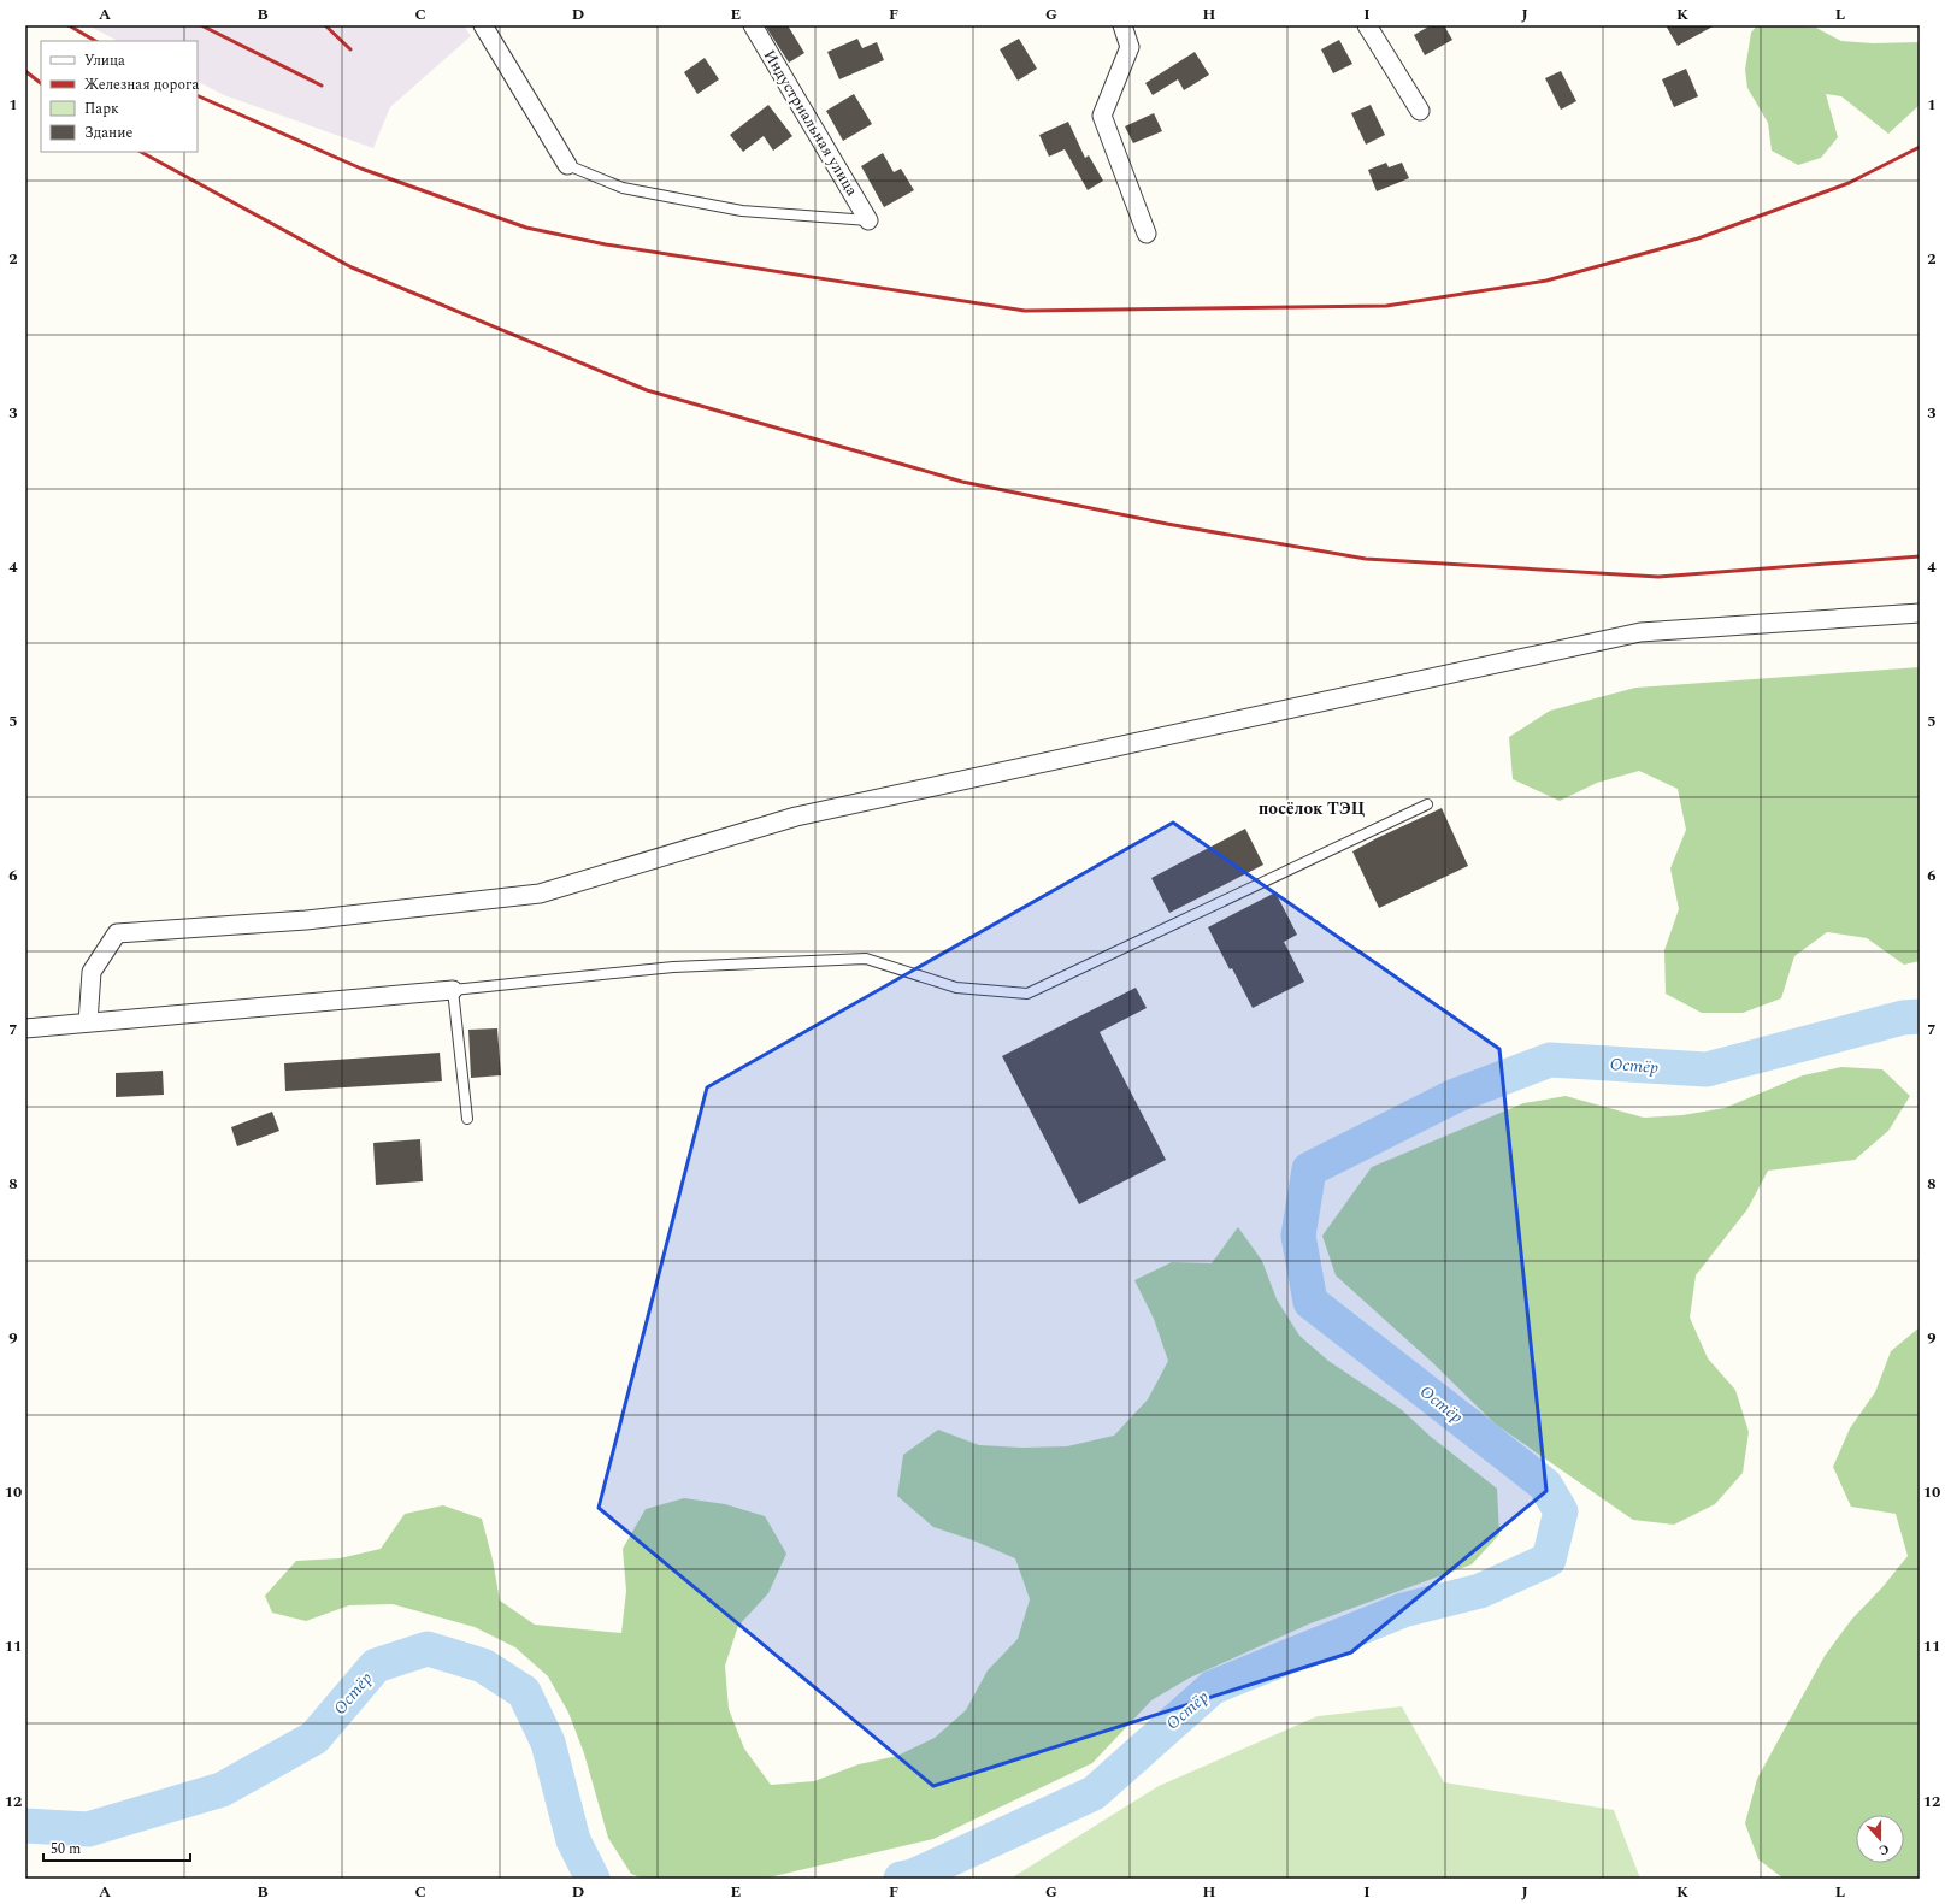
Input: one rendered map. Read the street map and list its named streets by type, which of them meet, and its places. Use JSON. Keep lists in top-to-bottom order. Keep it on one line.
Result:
{"streets":{"street":["Индустриальная улица"]},"districts":["посёлок ТЭЦ"],"water":["Остёр"],"legend":["Улица","Железная дорога","Парк","Здание"],"scale_bar":"50 m","north":"bottom","grid":{"columns":["A","B","C","D","E","F","G","H","I","J","K","L"],"rows":["1","2","3","4","5","6","7","8","9","10","11","12"]}}
